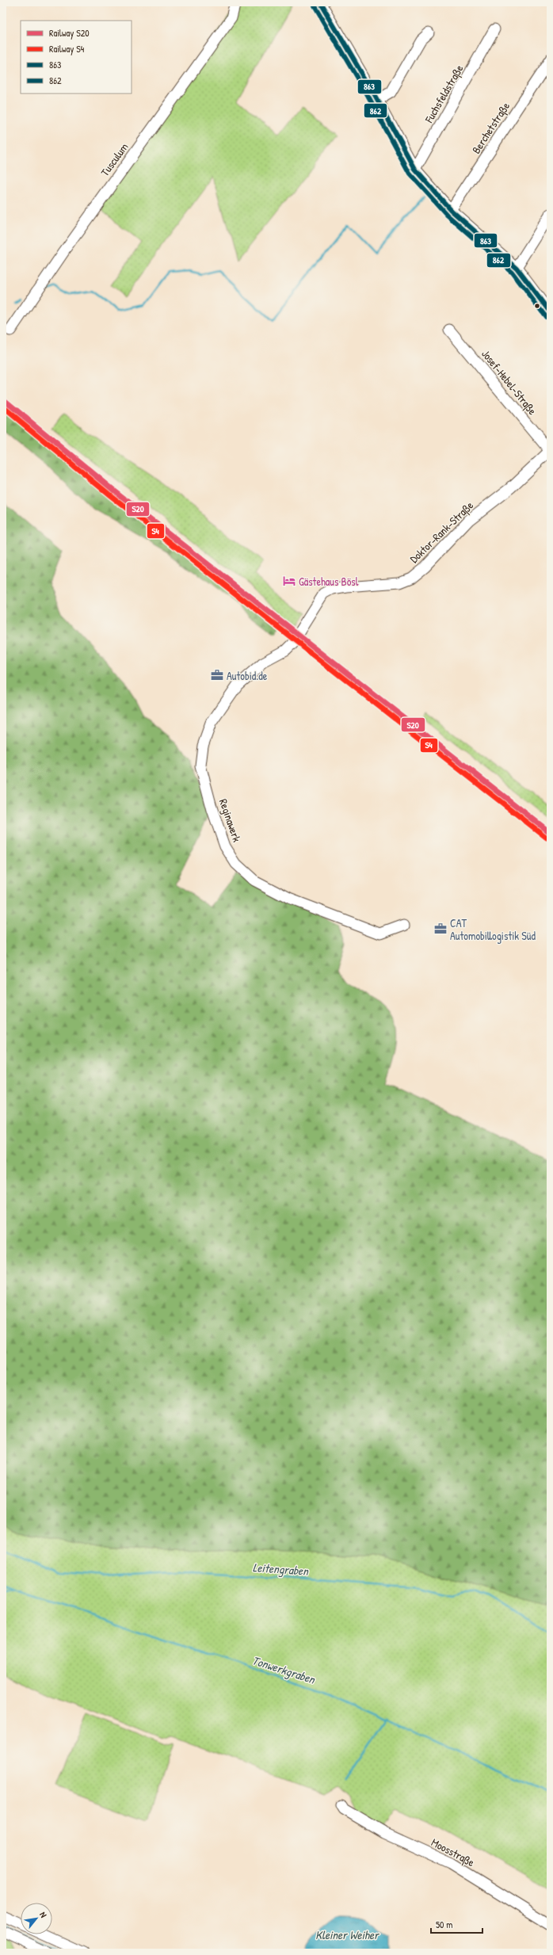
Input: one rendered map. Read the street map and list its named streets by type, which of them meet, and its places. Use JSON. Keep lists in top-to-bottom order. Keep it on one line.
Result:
{"streets":{"street":["Fuchsfeldstraße","Berchetstraße","Tusculum","Josef-Hebel-Straße","Doktor-Rank-Straße","Reginawerk","Moosstraße"]},"crossings":[["Josef-Hebel-Straße","Doktor-Rank-Straße"],["Doktor-Rank-Straße","Reginawerk"]],"water":["Leitengraben","Tonwerkgraben","Kleiner Weiher"],"places":{"hotel":["Gästehaus Bösl"],"office":["Autobid.de","CAT Automobillogistik Süd"]},"lines":["transit line 863","transit line 862","rail line S20","rail line S4"],"legend":["Railway S20","Railway S4","863","862"],"scale_bar":"50 m","north":"top right"}
